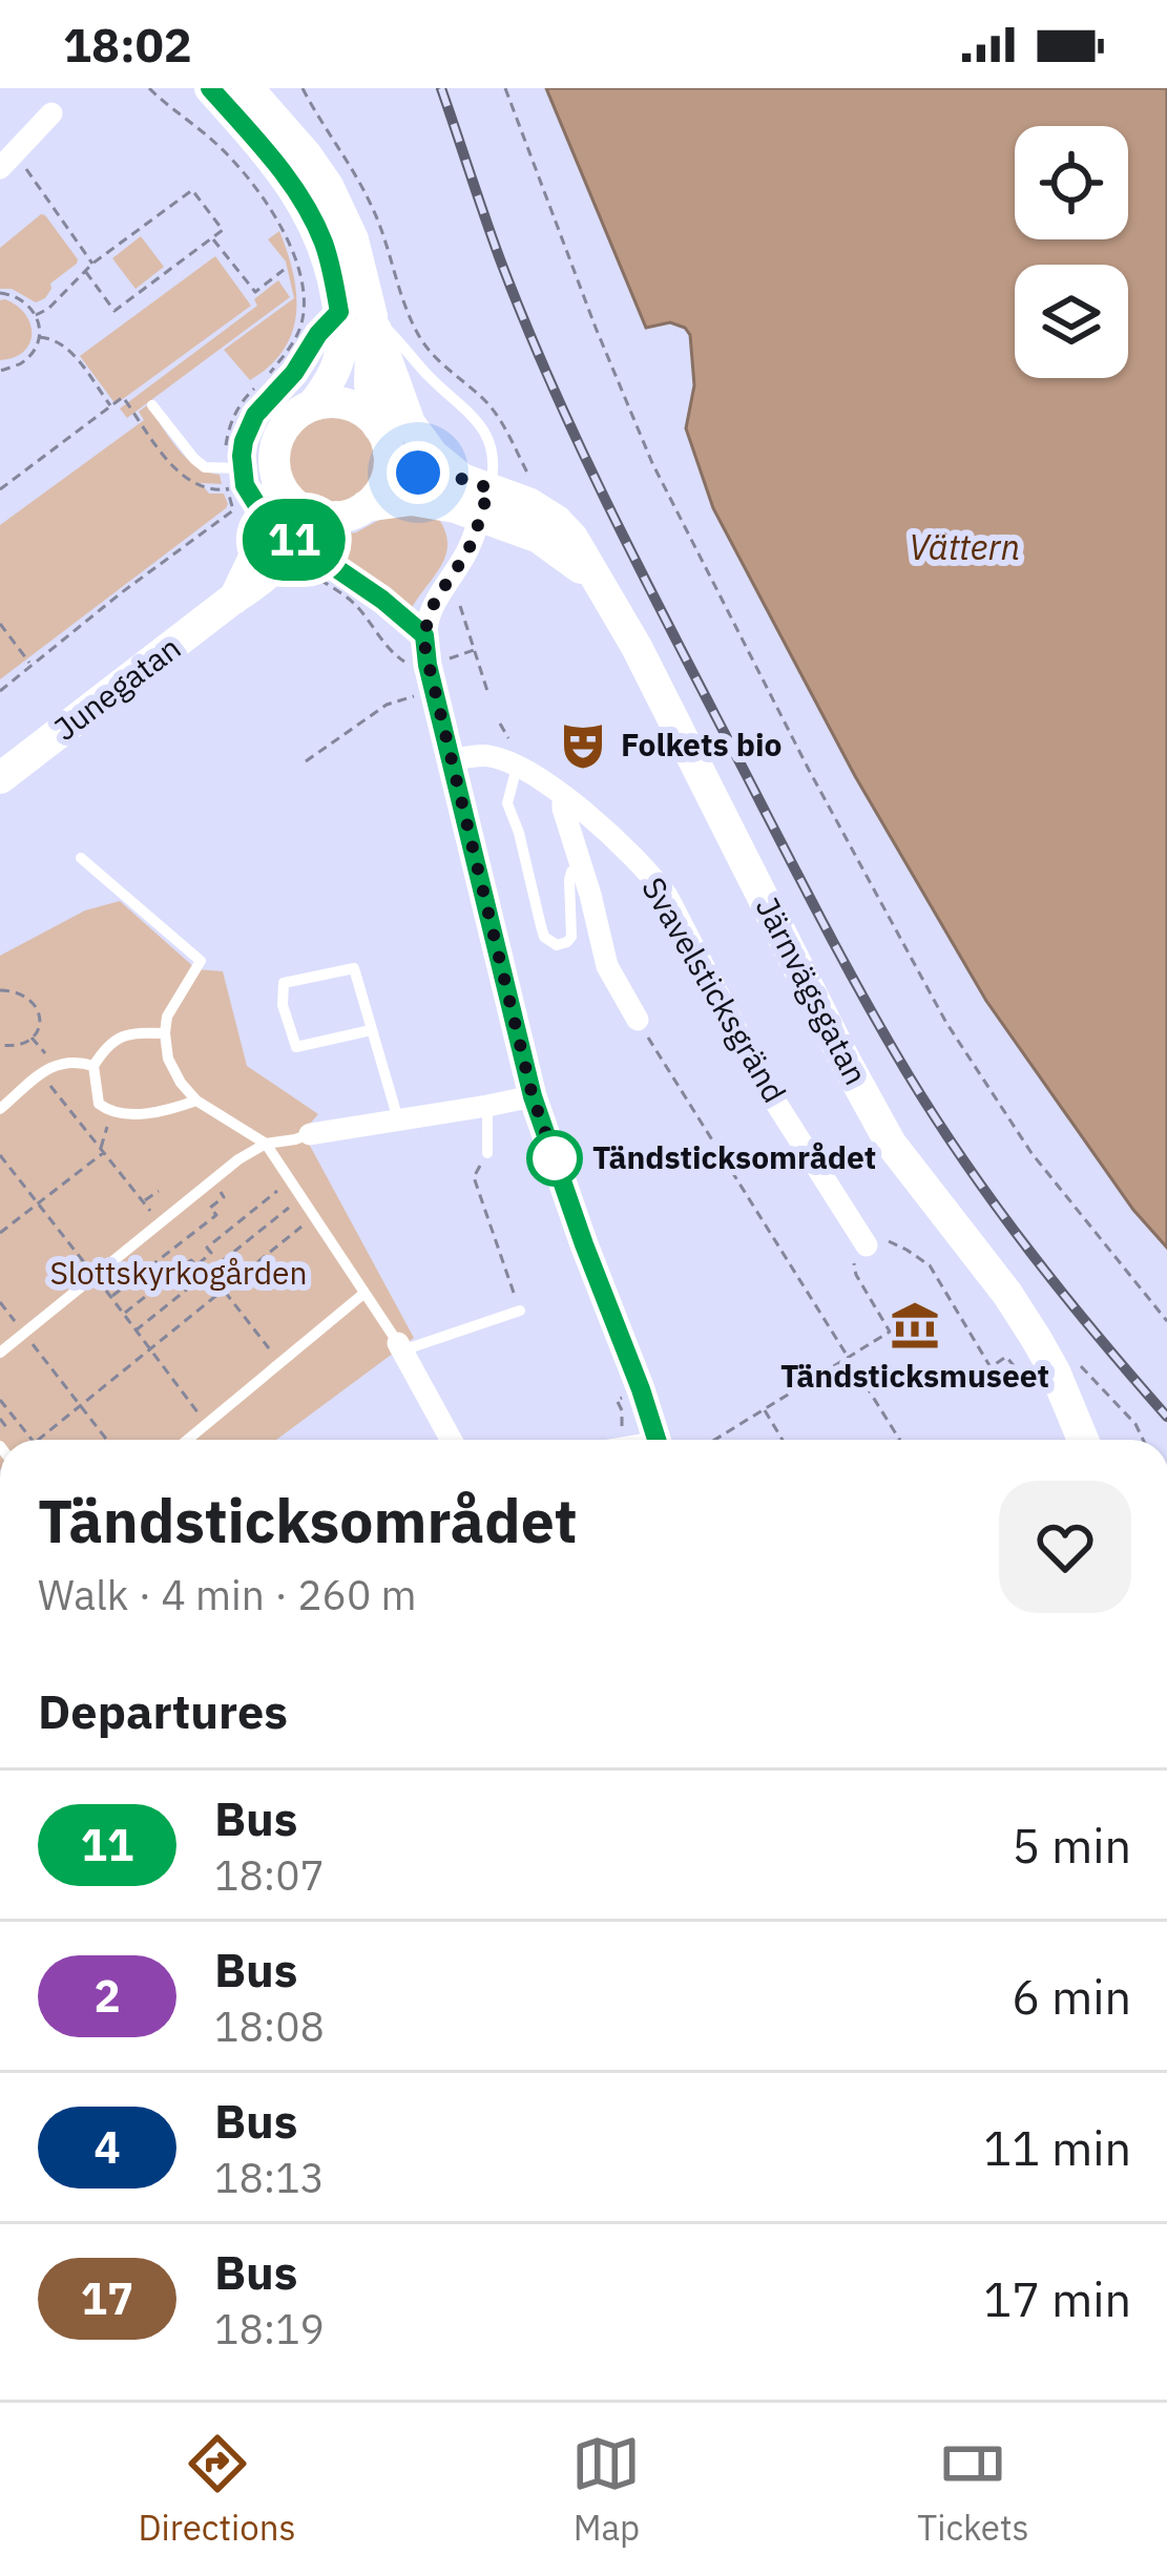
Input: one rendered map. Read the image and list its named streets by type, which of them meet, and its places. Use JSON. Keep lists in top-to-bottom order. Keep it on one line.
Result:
{"streets":{"street":["Junegatan","Svavelsticksgränd","Järnvägsgatan"]},"crossings":[["Junegatan","Järnvägsgatan"]],"water":["Vättern"],"parks":["Slottskyrkogården"],"places":{"theatre":["Folkets bio"],"other":["Tändsticksområdet"],"museum":["Tändsticksmuseet"]},"lines":["bus line 11"],"page":{"status":"18:02","on_map":"11","heading":[["Tändsticksområdet","Walk · 4 min · 260 m"],"Departures"],"list":[{"mark":"11","name":"Bus","note":"18:07","value":"5 min"},{"mark":"2","name":"Bus","note":"18:08","value":"6 min"},{"mark":"4","name":"Bus","note":"18:13","value":"11 min"},{"mark":"17","name":"Bus","note":"18:19","value":"17 min"}],"tabs":["Directions","Map","Tickets"]}}
